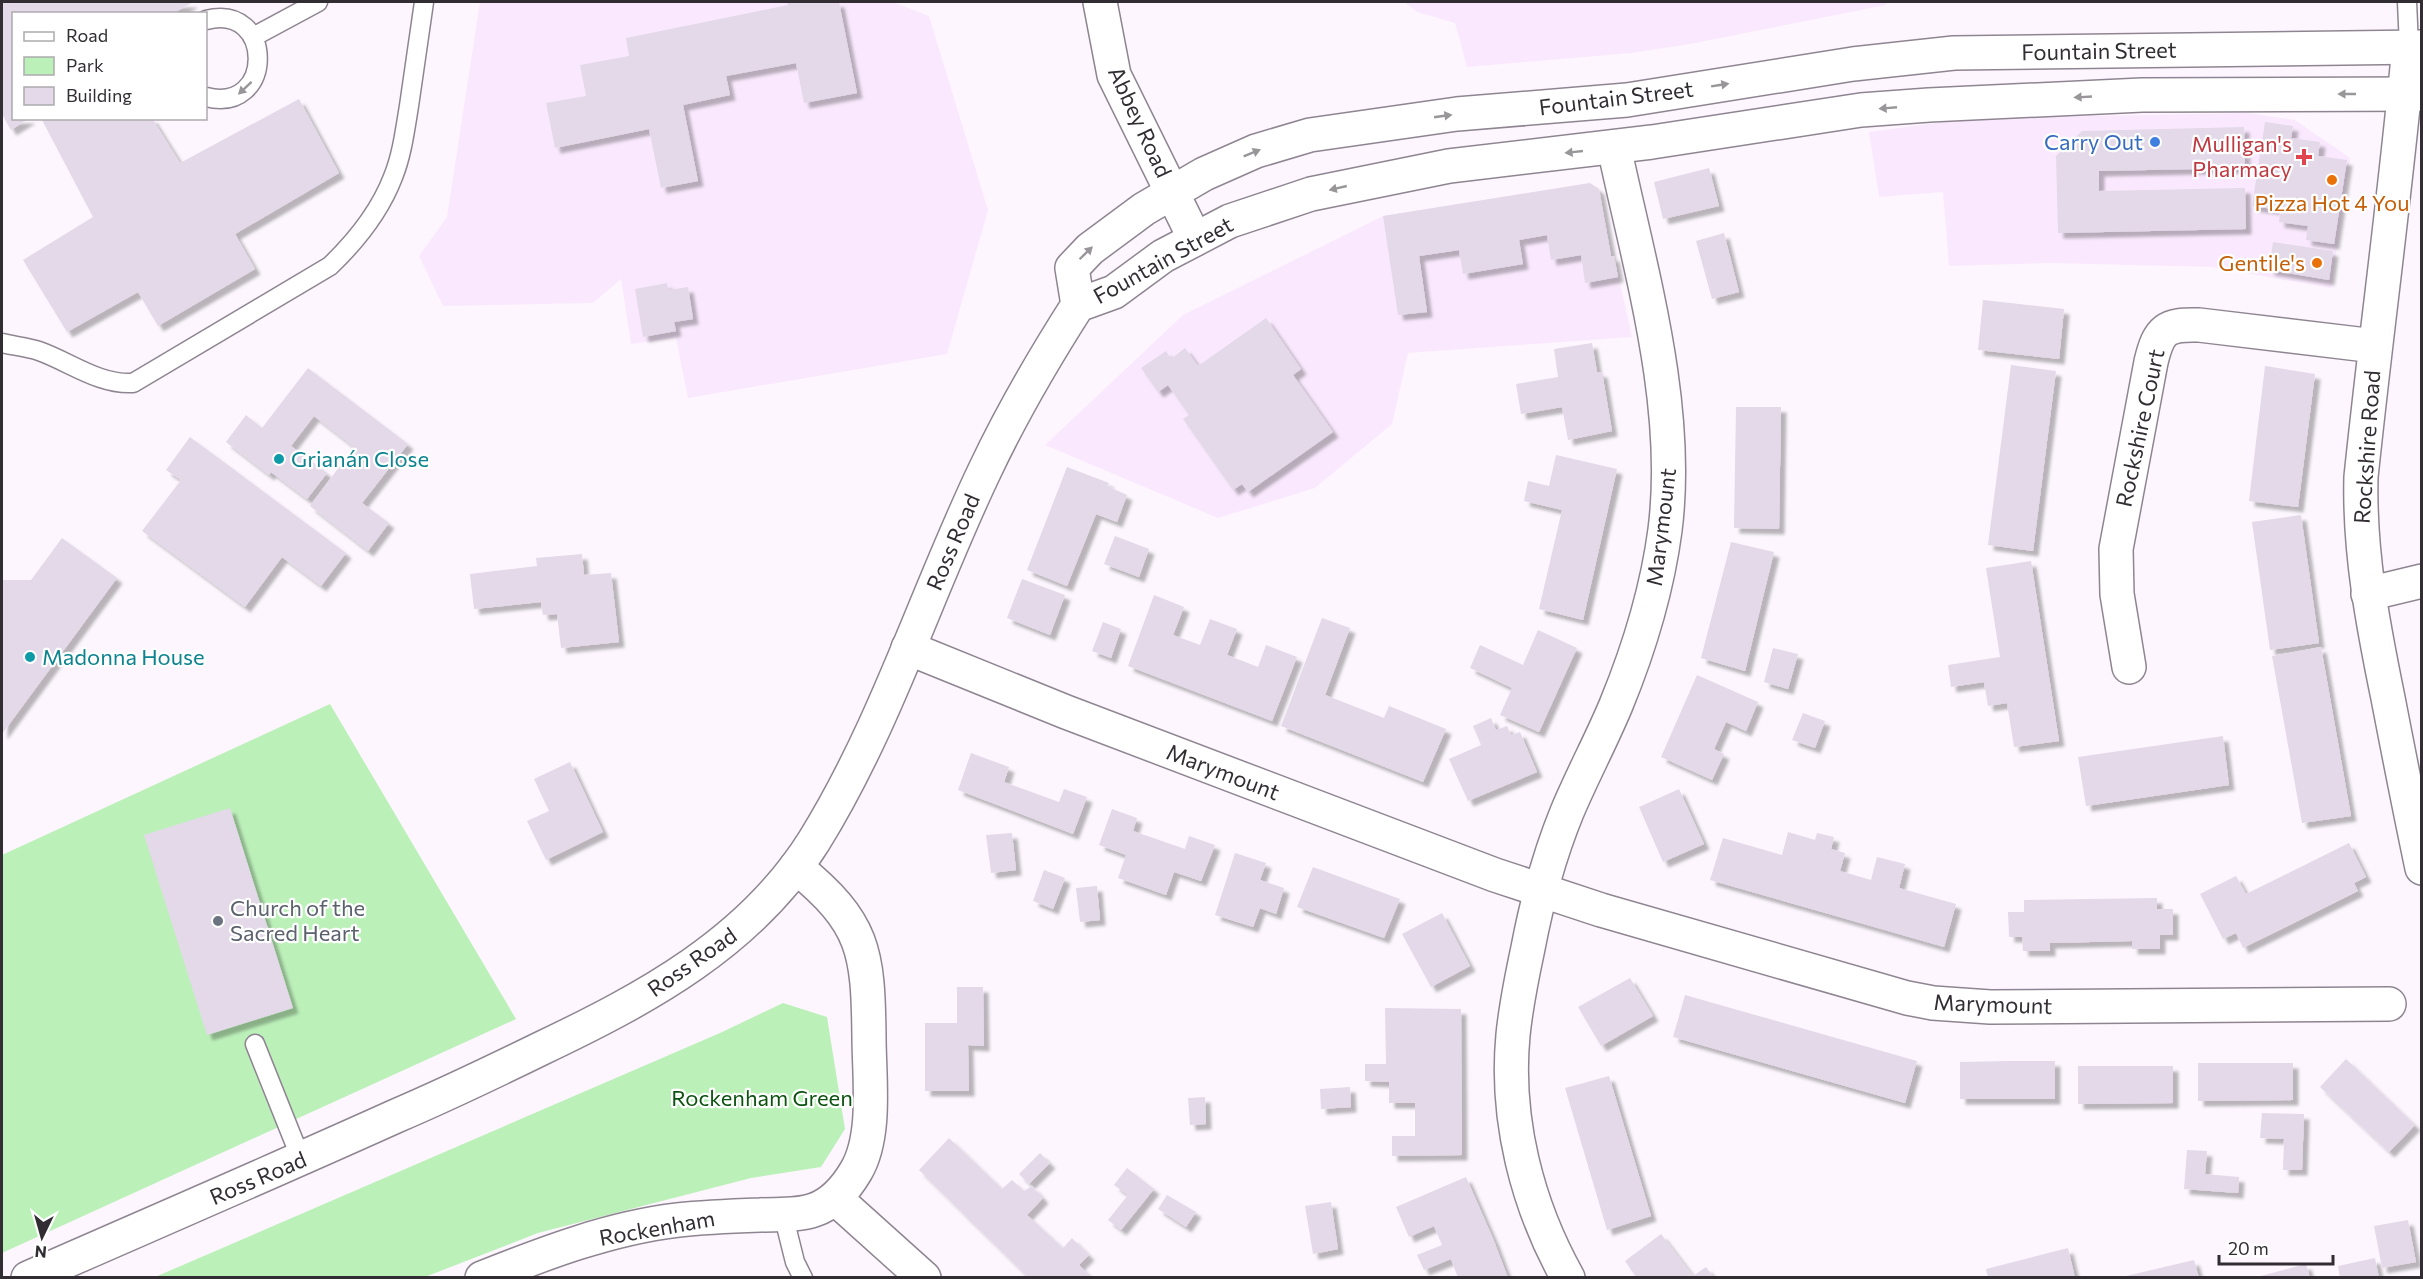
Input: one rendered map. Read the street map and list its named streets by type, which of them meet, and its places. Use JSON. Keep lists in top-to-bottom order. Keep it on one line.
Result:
{"streets":{"street":["Fountain Street","Abbey Road","Rockshire Court","Rockshire Road","Marymount","Ross Road","Rockenham"]},"crossings":[["Fountain Street","Abbey Road"],["Fountain Street","Rockshire Road"],["Fountain Street","Marymount"],["Fountain Street","Ross Road"],["Rockshire Court","Rockshire Road"],["Marymount","Ross Road"],["Ross Road","Rockenham"]],"parks":["Rockenham Green"],"places":{"other":["Carry Out","Pizza Hot 4 You","Gentile's","Grianán Close","Madonna House","Church of the Sacred Heart"],"health":["Mulligan's Pharmacy"]},"legend":["Road","Park","Building"],"scale_bar":"20 m","north":"bottom"}
